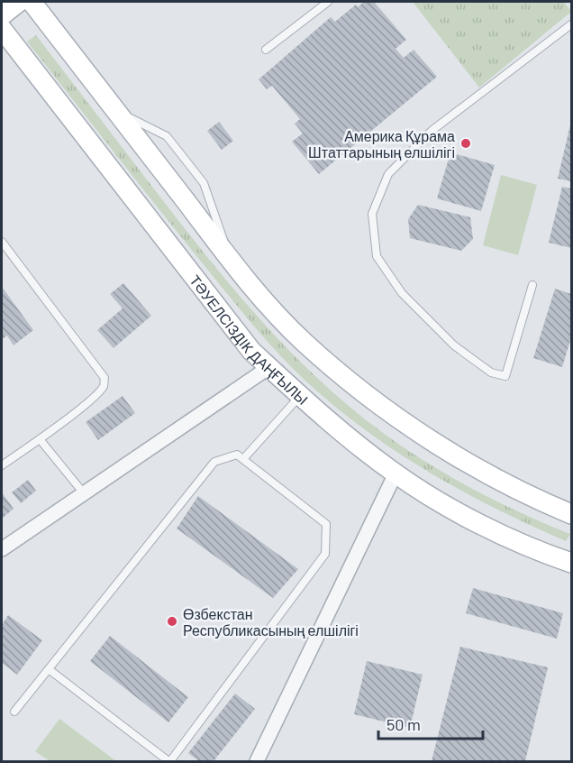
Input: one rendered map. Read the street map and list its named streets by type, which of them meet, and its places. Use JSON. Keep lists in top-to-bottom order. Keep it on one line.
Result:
{"streets":{"main road":["ТӘУЕЛСІЗДІК ДАҢҒЫЛЫ"]},"places":["Америка Құрама Штаттарының елшілігі","Өзбекстан Республикасының елшілігі"],"scale_bar":"50 m"}
